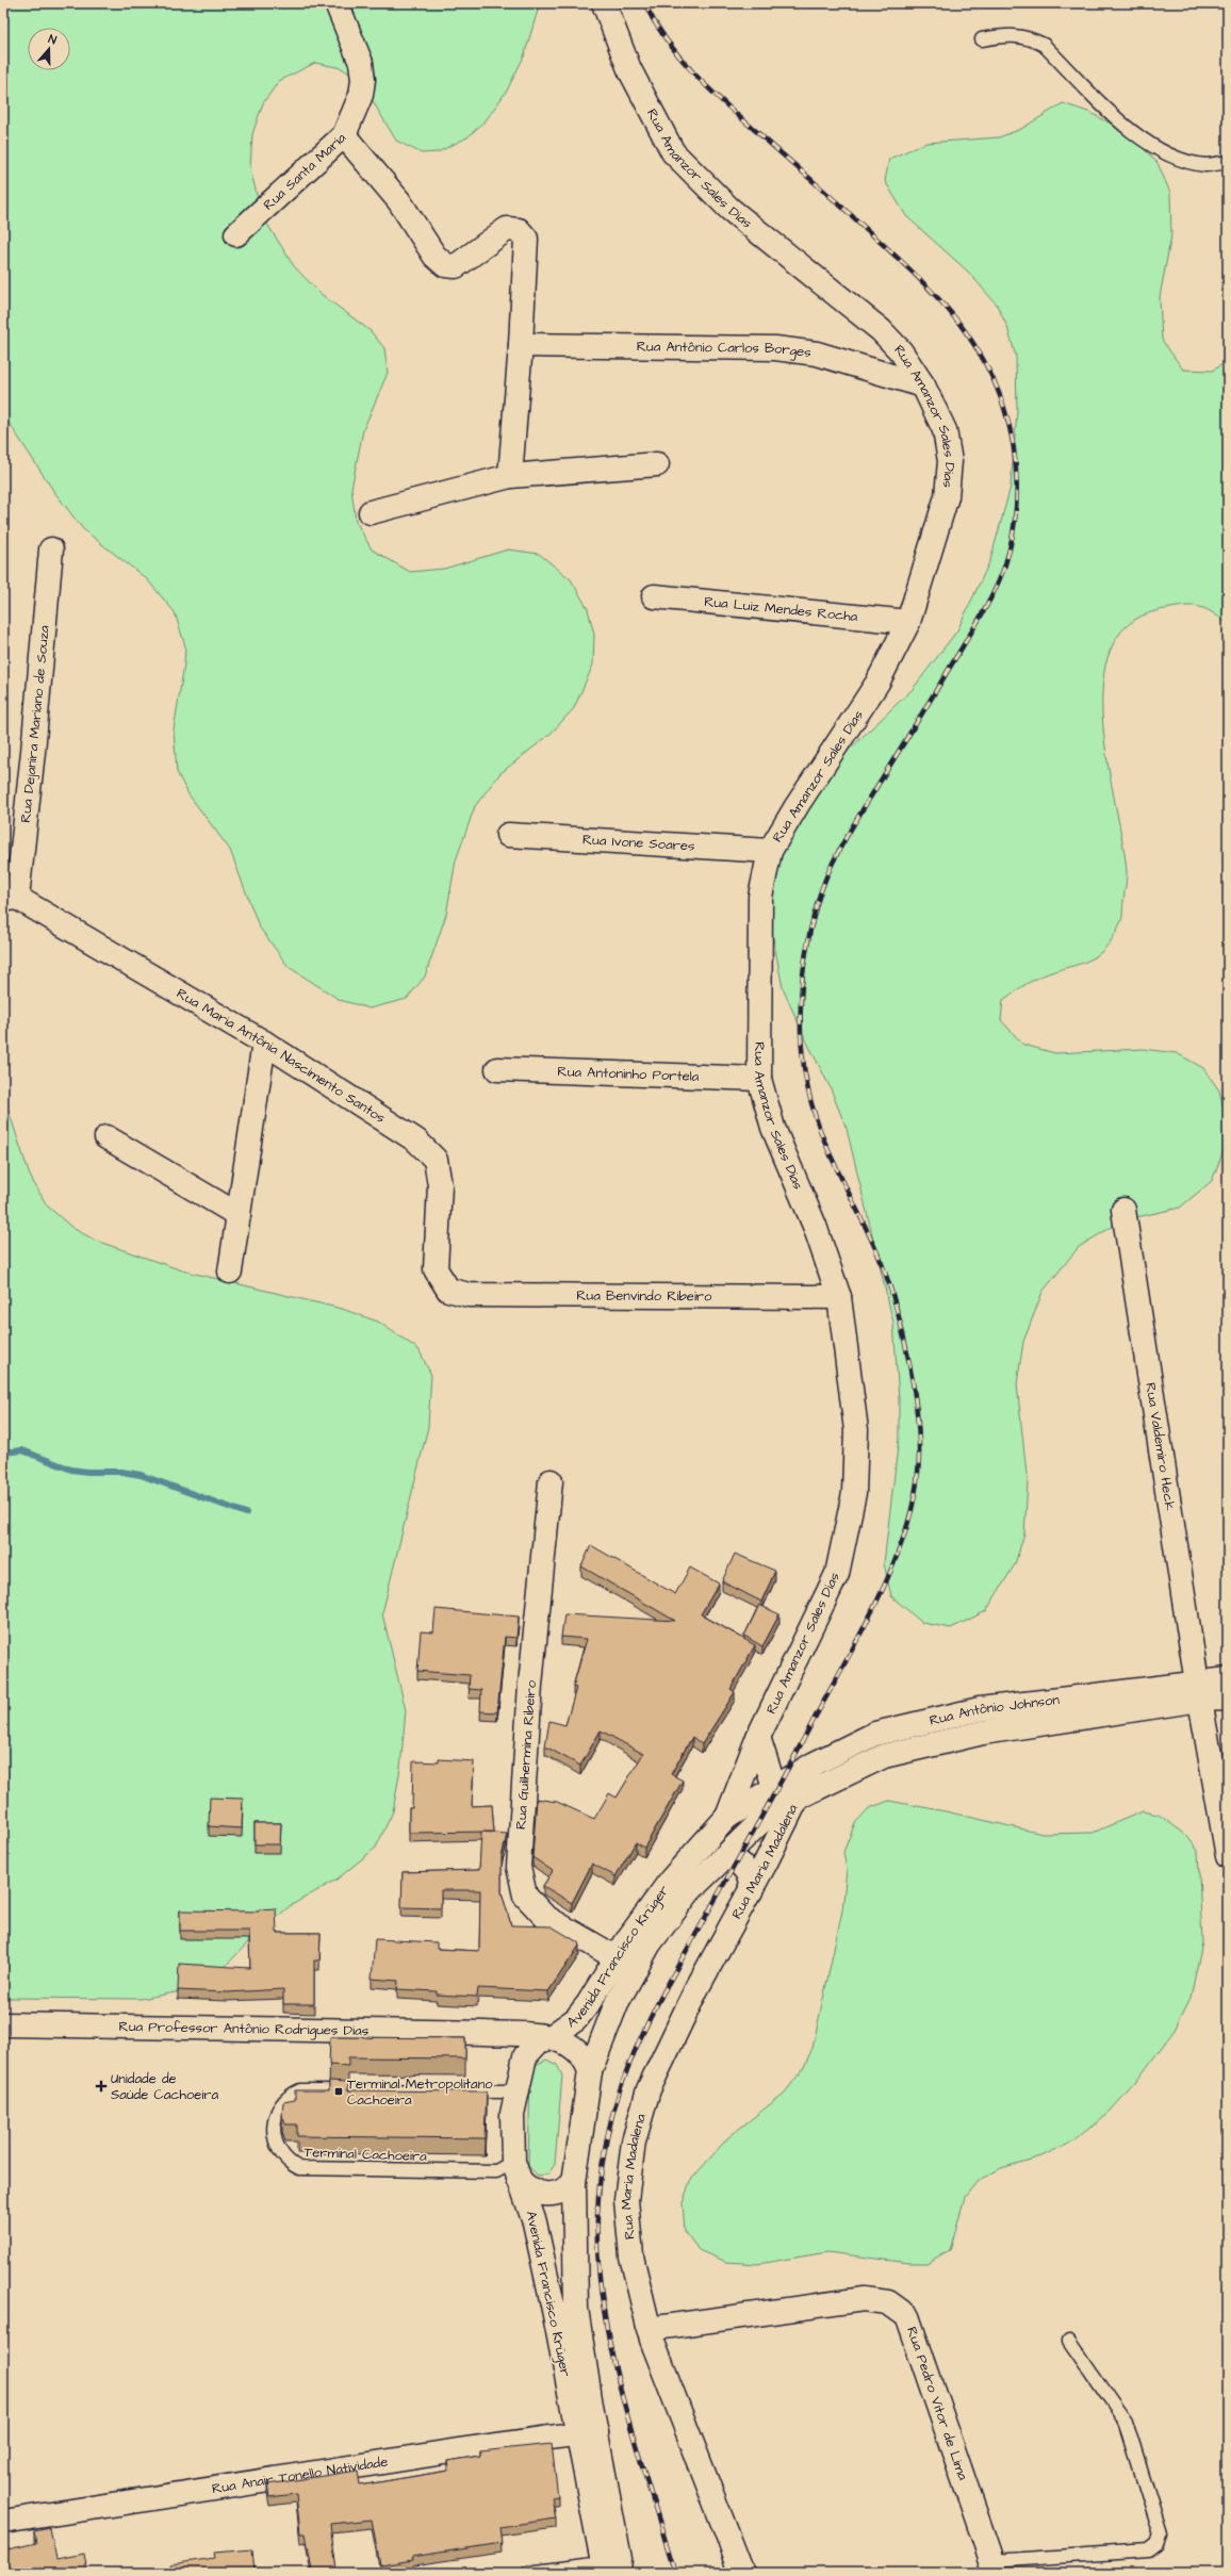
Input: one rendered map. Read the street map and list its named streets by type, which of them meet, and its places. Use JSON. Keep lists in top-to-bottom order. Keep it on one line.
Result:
{"streets":{"street":["Rua Amanzor Sales Dias","Rua Santa Maria","Rua Antônio Carlos Borges","Rua Luiz Mendes Rocha","Rua Dejanira Mariano de Souza","Rua Ivone Soares","Rua Maria Antônia Nascimento Santos","Rua Antoninho Portela","Rua Benvindo Ribeiro","Rua Valdemiro Heck","Rua Antônio Johnson","Rua Guilhermina Ribeiro","Rua Maria Madalena","Avenida Francisco Krüger","Rua Professor Antônio Rodrigues Dias","Rua Pedro Vitor de Lima","Rua Anair Tonello Natividade"],"lane":["Terminal Cachoeira"]},"crossings":[["Rua Amanzor Sales Dias","Rua Antônio Carlos Borges"],["Rua Amanzor Sales Dias","Rua Luiz Mendes Rocha"],["Rua Amanzor Sales Dias","Rua Ivone Soares"],["Rua Amanzor Sales Dias","Rua Antoninho Portela"],["Rua Amanzor Sales Dias","Rua Benvindo Ribeiro"],["Rua Amanzor Sales Dias","Avenida Francisco Krüger"],["Rua Dejanira Mariano de Souza","Rua Maria Antônia Nascimento Santos"],["Rua Maria Antônia Nascimento Santos","Rua Benvindo Ribeiro"],["Rua Valdemiro Heck","Rua Antônio Johnson"],["Rua Antônio Johnson","Rua Maria Madalena"],["Rua Antônio Johnson","Avenida Francisco Krüger"],["Rua Guilhermina Ribeiro","Avenida Francisco Krüger"],["Rua Maria Madalena","Rua Pedro Vitor de Lima"],["Avenida Francisco Krüger","Rua Professor Antônio Rodrigues Dias"],["Avenida Francisco Krüger","Terminal Cachoeira"],["Avenida Francisco Krüger","Rua Anair Tonello Natividade"]],"places":{"health":["Unidade de Saúde Cachoeira"],"transit":["Terminal Metropolitano Cachoeira"]},"north":"top"}
